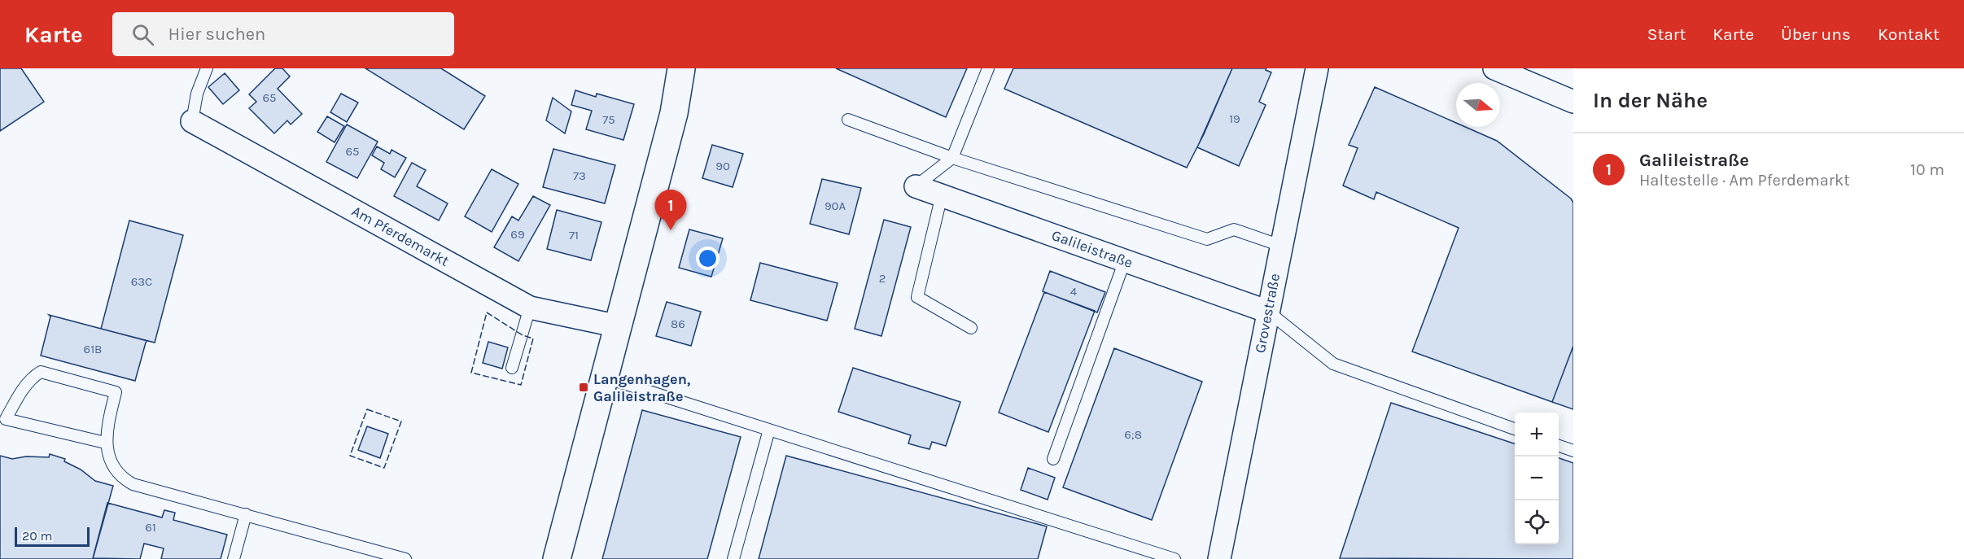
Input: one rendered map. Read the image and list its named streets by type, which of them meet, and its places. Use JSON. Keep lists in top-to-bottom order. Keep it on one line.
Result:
{"streets":{"street":["Am Pferdemarkt","Galileistraße","Grovestraße"]},"crossings":[["Galileistraße","Grovestraße"]],"places":{"transit":["Langenhagen, Galileistraße"]},"house_numbers":["65","19","75","65","90","73","90A","69","71","2","63C","4","86","61B","6;8","61"],"scale_bar":"20 m","north":"right","page":{"header":"Karte","search":"Hier suchen","nav":["Start","Karte","Über uns","Kontakt"],"heading":"In der Nähe","list":[{"mark":"1","name":"Galileistraße","note":"Haltestelle · Am Pferdemarkt","value":"10 m"}],"pins":"1","map_buttons":["+","−"],"scale":"20 m"}}
